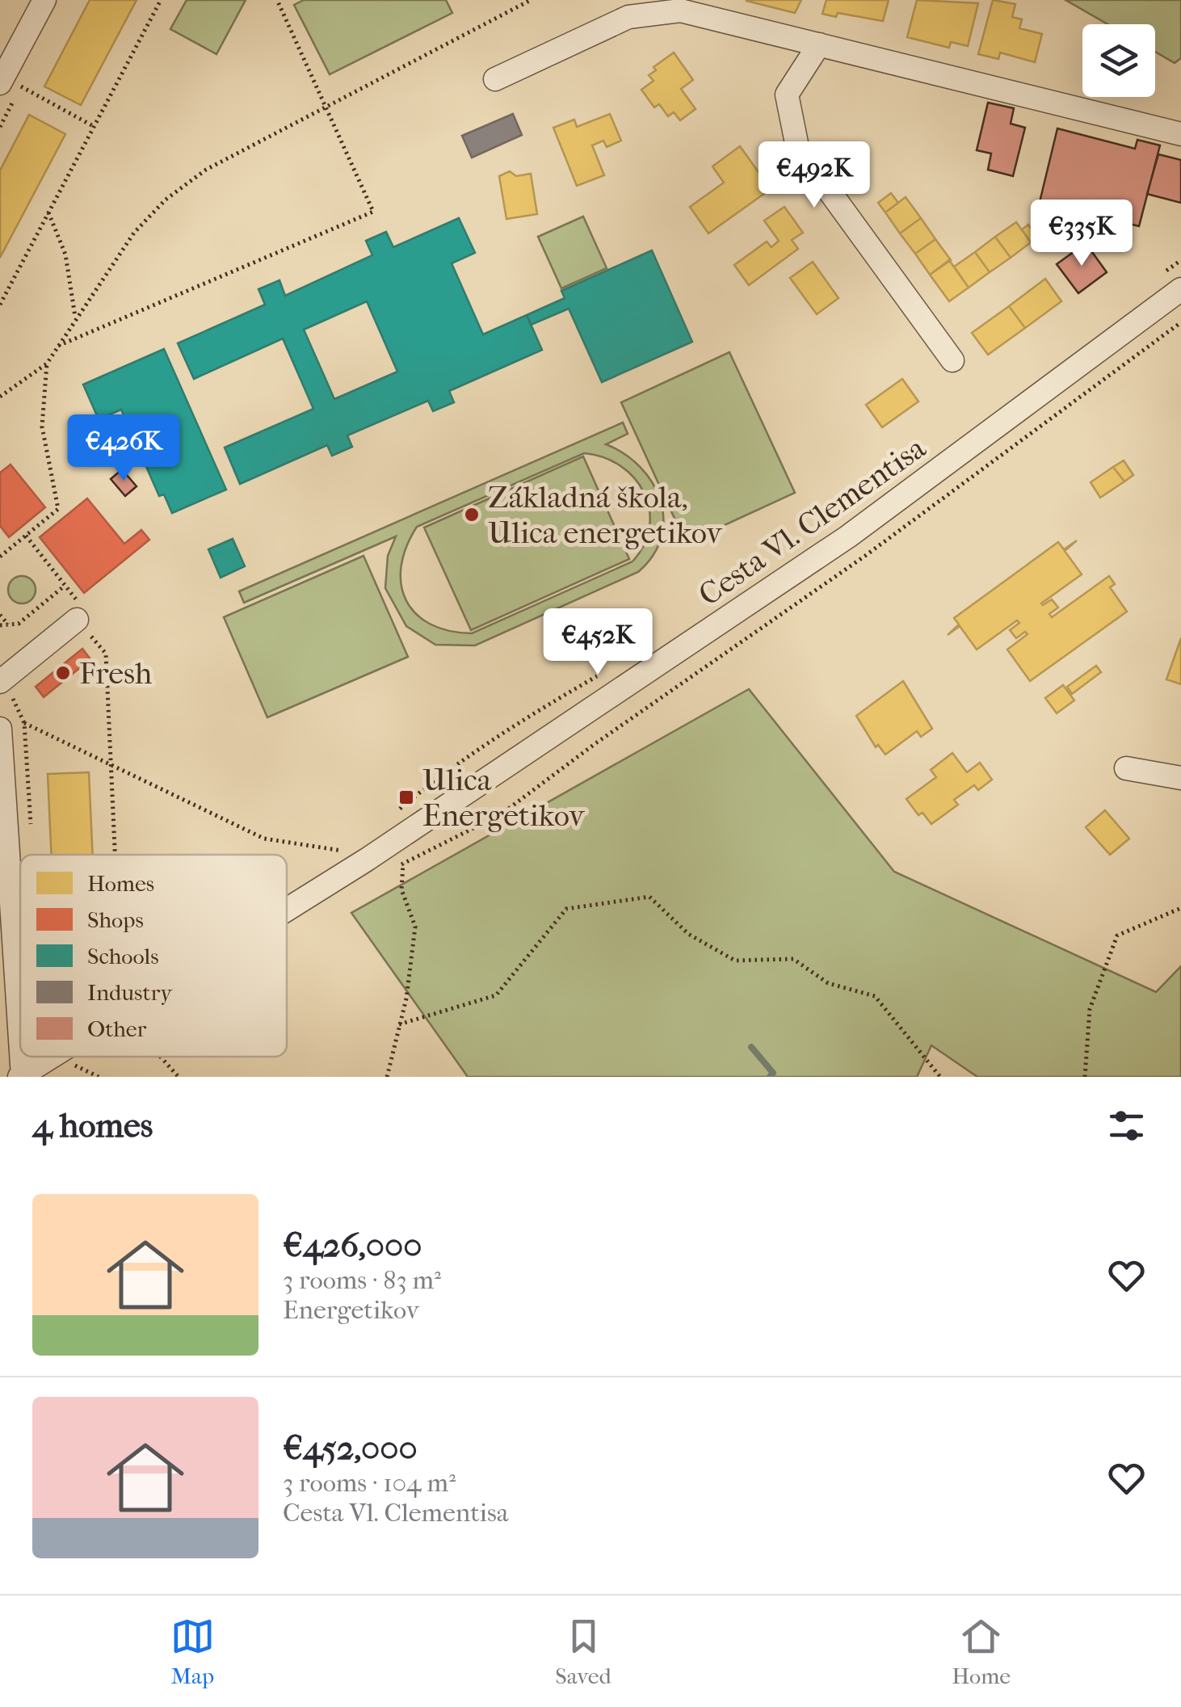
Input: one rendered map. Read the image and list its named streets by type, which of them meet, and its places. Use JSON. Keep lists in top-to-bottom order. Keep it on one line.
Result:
{"streets":{"street":["Cesta Vl. Clementisa"]},"places":{"other":["Základná škola, Ulica energetikov","Fresh"],"transit":["Ulica Energetikov"]},"legend":["Homes","Shops","Schools","Industry","Other"],"page":{"price":["€492K","€335K","€426K","€452K"],"heading":"4 homes","list":[{"name":"€426,000","note":"3 rooms · 83 m² · Energetikov"},{"name":"€452,000","note":"3 rooms · 104 m² · Cesta Vl. Clementisa"}],"tabs":["Map","Saved","Home"]}}
